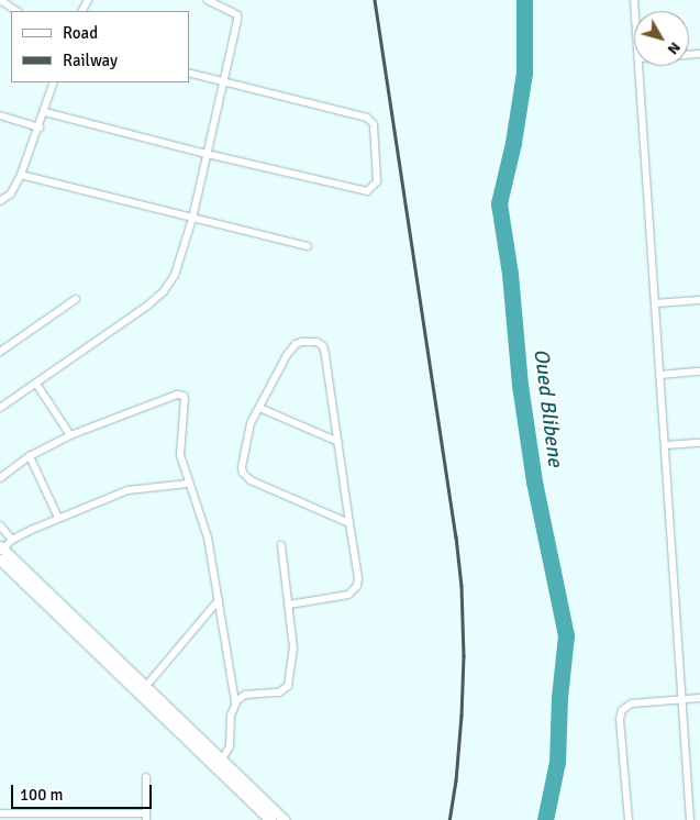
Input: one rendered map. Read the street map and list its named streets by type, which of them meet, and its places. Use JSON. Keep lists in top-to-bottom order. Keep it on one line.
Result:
{"water":["Oued Blibene"],"legend":["Road","Railway"],"scale_bar":"100 m","north":"bottom right"}
